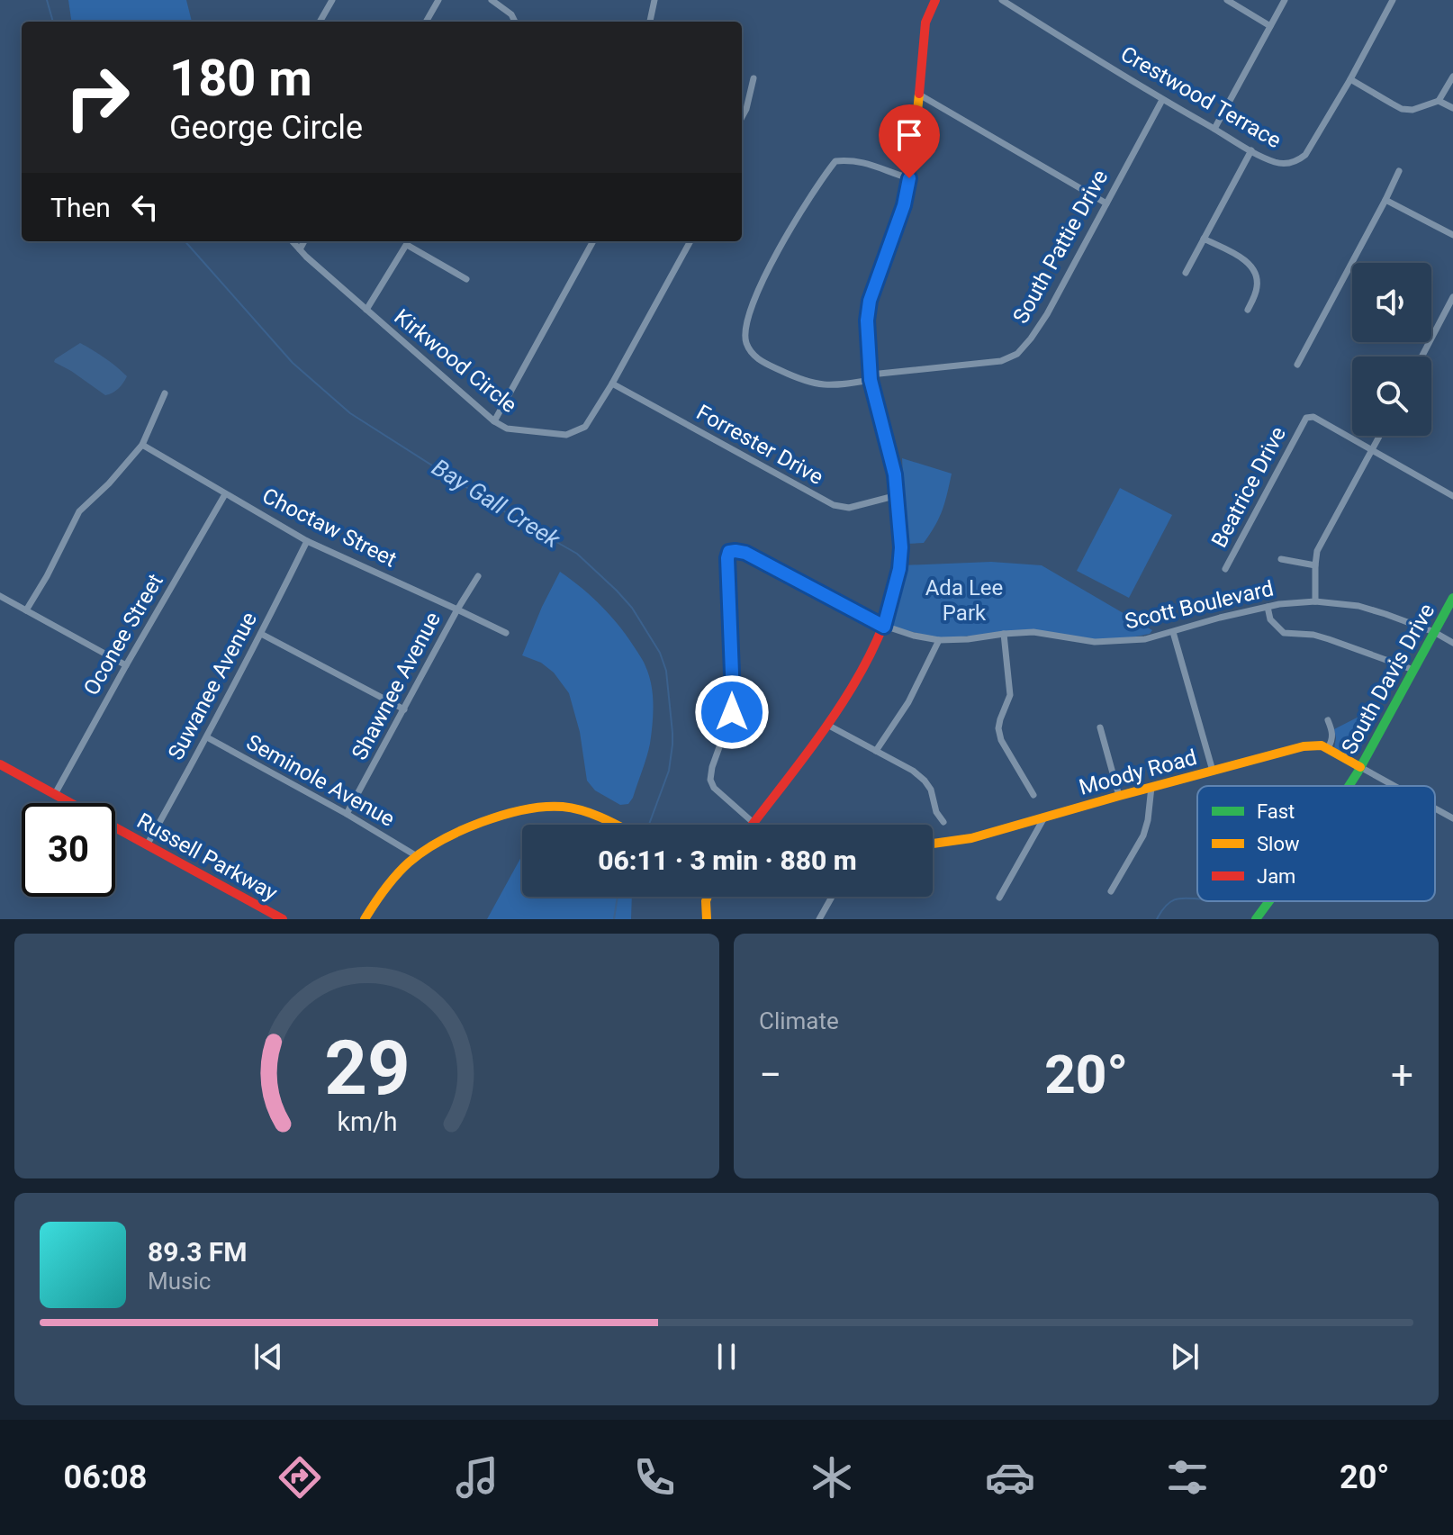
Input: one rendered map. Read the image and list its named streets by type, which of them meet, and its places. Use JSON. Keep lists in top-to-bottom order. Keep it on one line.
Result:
{"streets":{"street":["Crestwood Terrace","South Pattie Drive","Kirkwood Circle","Forrester Drive","Beatrice Drive","Choctaw Street","Scott Boulevard","Oconee Street","South Davis Drive","Suwanee Avenue","Shawnee Avenue","Moody Road","Seminole Avenue","Russell Parkway"]},"crossings":[["Crestwood Terrace","South Pattie Drive"],["Kirkwood Circle","Forrester Drive"],["Choctaw Street","Oconee Street"],["Choctaw Street","Suwanee Avenue"],["Choctaw Street","Shawnee Avenue"],["Scott Boulevard","South Davis Drive"],["Oconee Street","Russell Parkway"],["Suwanee Avenue","Seminole Avenue"],["Suwanee Avenue","Russell Parkway"],["Shawnee Avenue","Seminole Avenue"]],"water":["Bay Gall Creek"],"parks":["Ada Lee Park"],"legend":["Fast","Slow","Jam"],"page":{"turn":["180 m","George Circle"],"then":"Then","limit":"30","trip":"06:11 · 3 min · 880 m","tile":"Climate","heat":["−","20°","+"],"song":["89.3 FM","Music"],"tabs":["06:08","20°"],"gauge":["29","km/h"]}}
